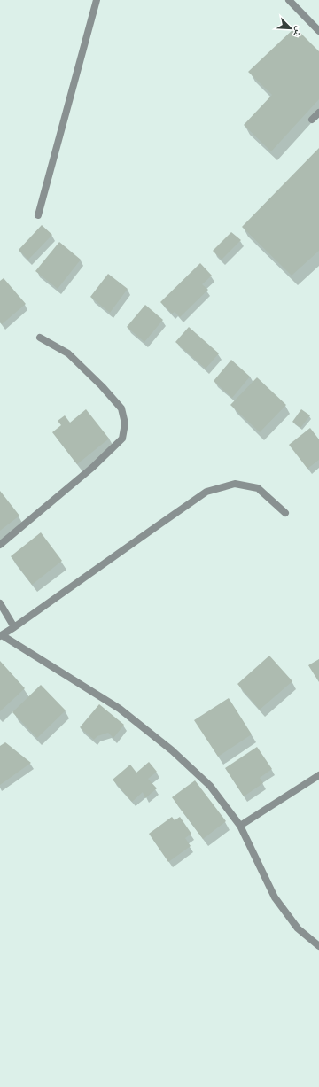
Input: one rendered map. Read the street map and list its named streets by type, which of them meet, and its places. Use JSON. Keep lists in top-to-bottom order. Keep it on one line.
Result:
{"north":"bottom right"}
